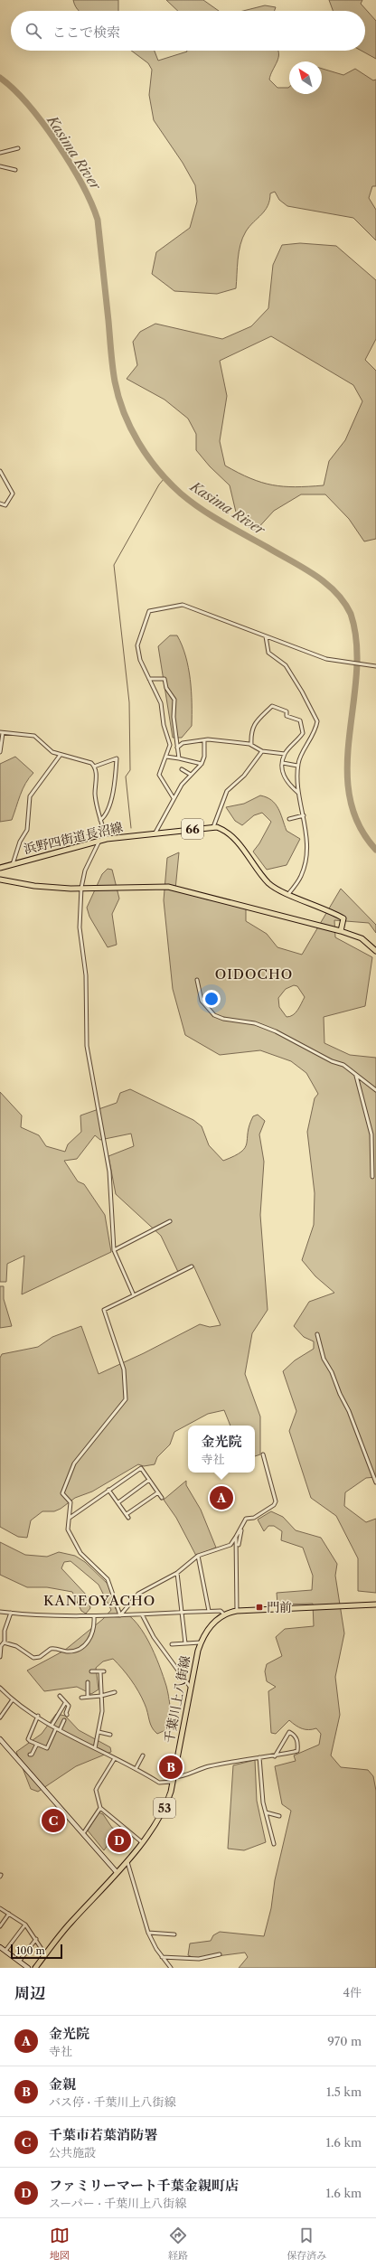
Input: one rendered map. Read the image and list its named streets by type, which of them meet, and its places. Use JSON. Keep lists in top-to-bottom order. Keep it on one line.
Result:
{"streets":{"main road":["66","浜野四街道長沼線","千葉川上八街線","53"]},"crossings":[["66","浜野四街道長沼線"],["千葉川上八街線","53"]],"districts":["OIDOCHO","KANEOYACHO"],"water":["Kasima River"],"places":{"transit":["門前"]},"scale_bar":"100 m","north":"top left","page":{"search":"ここで検索","popup":["金光院","寺社"],"pins":["A","B","C","D"],"scale":"100 m","heading":["周辺","4件"],"list":[{"mark":"A","name":"金光院","note":"寺社","value":"970 m"},{"mark":"B","name":"金親","note":"バス停 · 千葉川上八街線","value":"1.5 km"},{"mark":"C","name":"千葉市若葉消防署","note":"公共施設","value":"1.6 km"},{"mark":"D","name":"ファミリーマート千葉金親町店","note":"スーパー · 千葉川上八街線","value":"1.6 km"}],"nav":["地図","経路","保存済み"]}}
